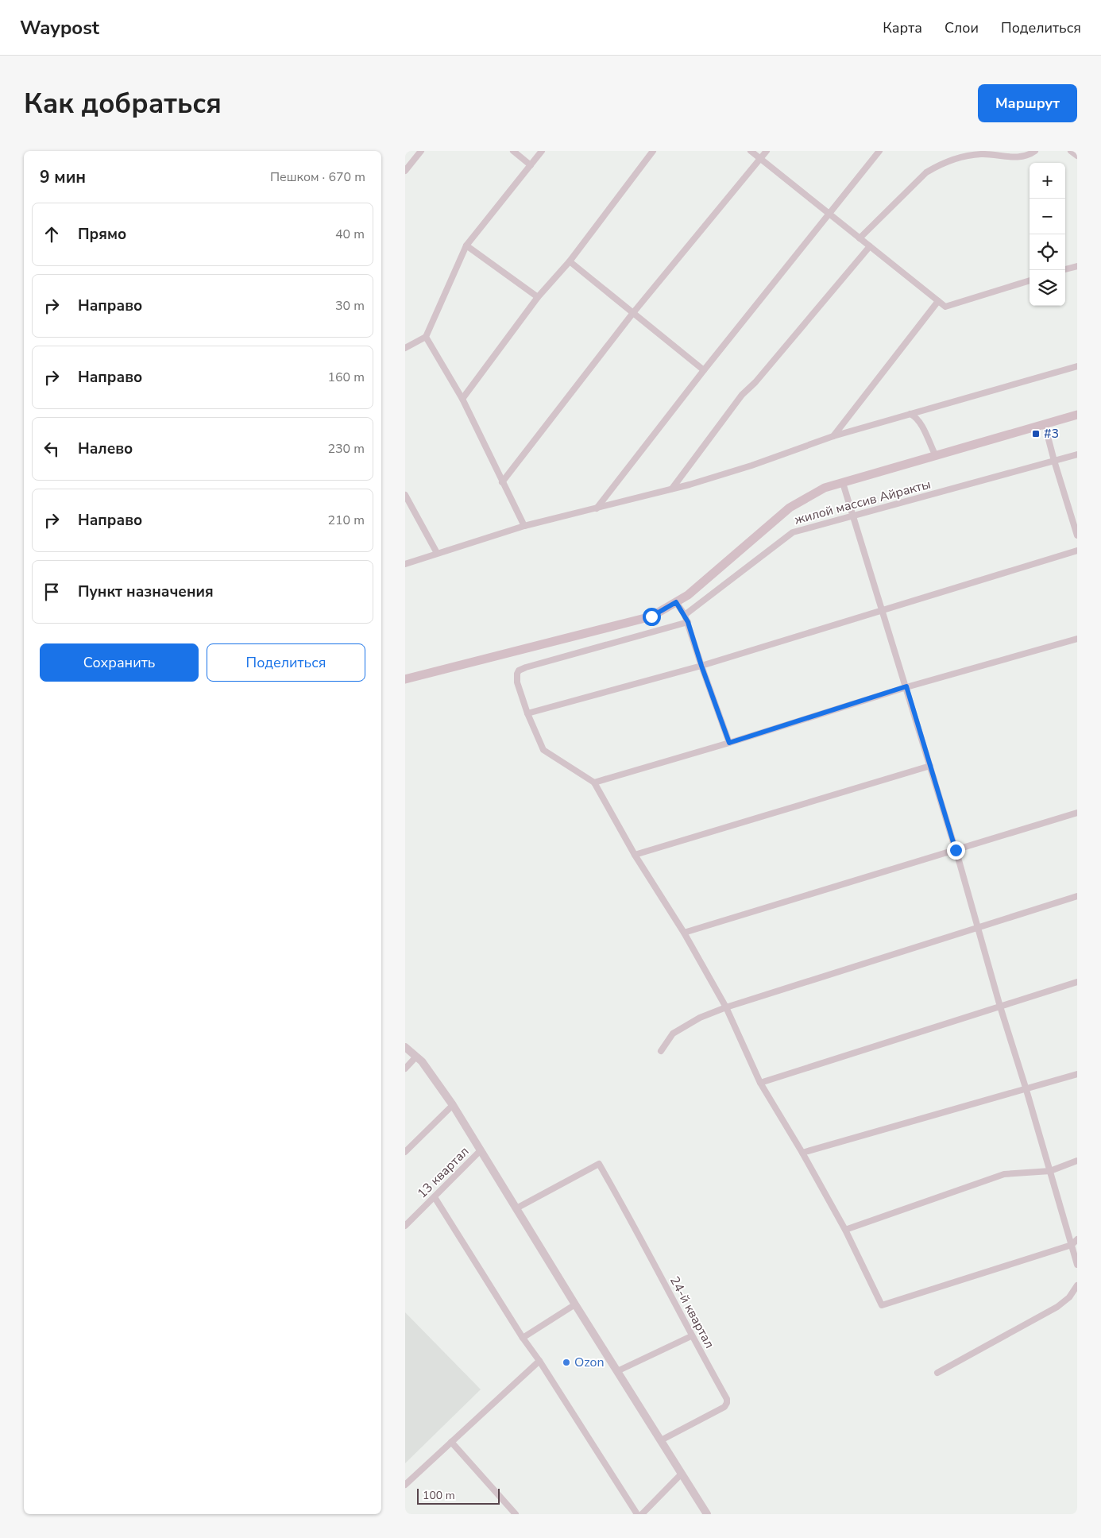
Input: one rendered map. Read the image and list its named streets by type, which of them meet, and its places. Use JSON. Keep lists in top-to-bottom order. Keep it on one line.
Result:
{"streets":{"street":["жилой массив Айракты","13 квартал","24-й квартал"]},"places":{"transit":["#3"],"other":["Ozon"]},"scale_bar":"100 m","page":{"header":"Waypost","nav":["Карта","Слои","Поделиться"],"buttons":["Маршрут",["Сохранить","Поделиться"]],"title":"Как добраться","heading":["9 мин","Пешком · 670 m"],"map_buttons":["+","−"],"list":[["Прямо","40 m"],["Направо","30 m"],["Направо","160 m"],["Налево","230 m"],["Направо","210 m"],"Пункт назначения"],"scale":"100 m"}}
